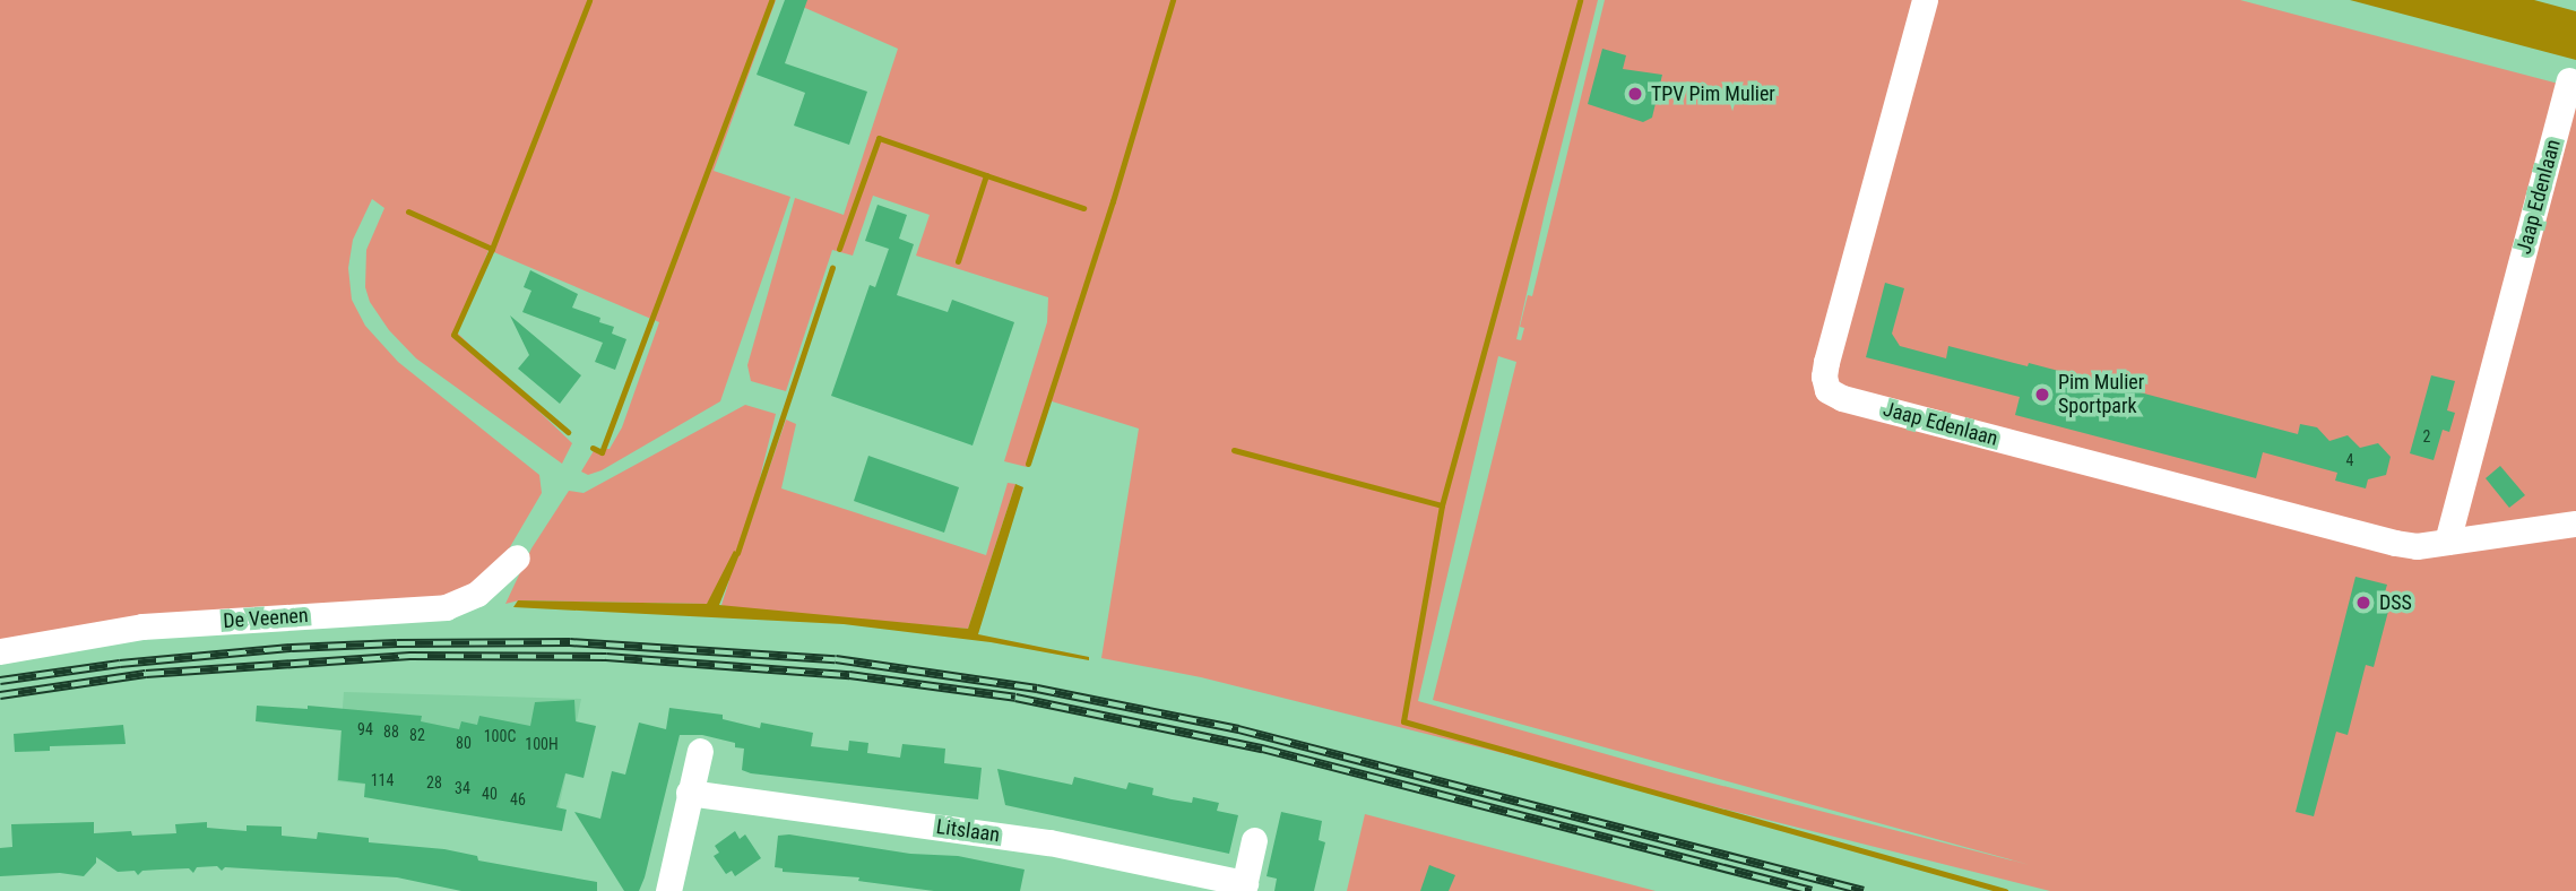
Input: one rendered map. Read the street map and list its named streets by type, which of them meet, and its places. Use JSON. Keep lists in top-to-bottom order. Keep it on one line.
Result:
{"streets":{"street":["Jaap Edenlaan","De Veenen","Litslaan"]},"places":["TPV Pim Mulier","Pim Mulier Sportpark","DSS"],"house_numbers":["2","4","94","88","82","100C","80","100H","114","28","34","40","46"]}
